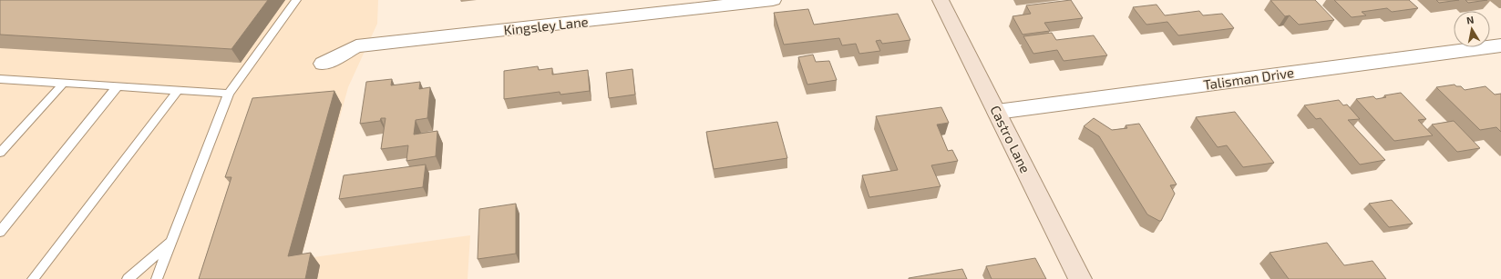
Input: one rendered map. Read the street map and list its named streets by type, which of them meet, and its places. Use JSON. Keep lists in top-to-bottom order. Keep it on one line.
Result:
{"streets":{"street":["Kingsley Lane","Talisman Drive","Castro Lane"]},"crossings":[["Talisman Drive","Castro Lane"]],"north":"top"}
